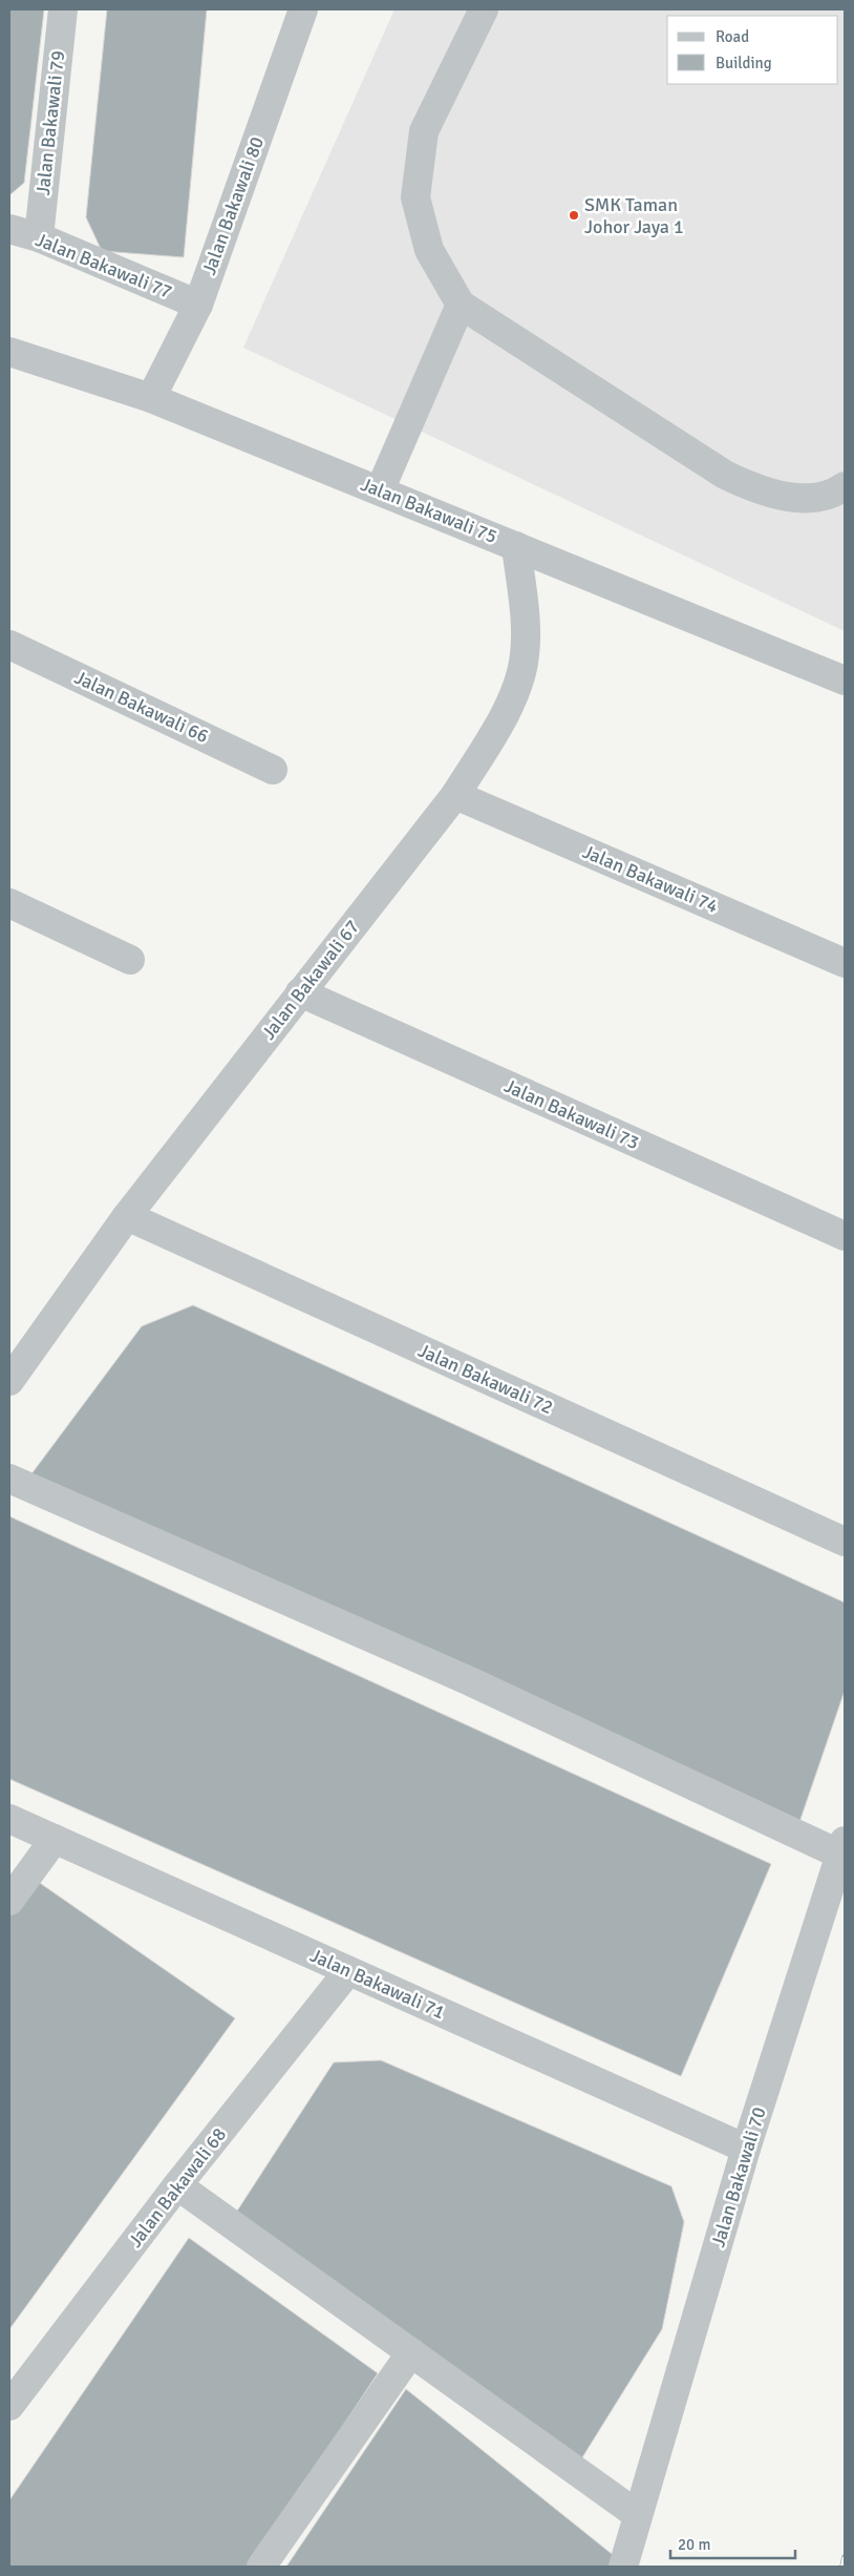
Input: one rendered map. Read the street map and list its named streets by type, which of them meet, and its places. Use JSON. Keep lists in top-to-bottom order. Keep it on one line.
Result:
{"streets":{"street":["Jalan Bakawali 79","Jalan Bakawali 80","Jalan Bakawali 77","Jalan Bakawali 75","Jalan Bakawali 66","Jalan Bakawali 74","Jalan Bakawali 67","Jalan Bakawali 73","Jalan Bakawali 72","Jalan Bakawali 71","Jalan Bakawali 70","Jalan Bakawali 68"]},"crossings":[["Jalan Bakawali 79","Jalan Bakawali 77"],["Jalan Bakawali 80","Jalan Bakawali 77"],["Jalan Bakawali 80","Jalan Bakawali 75"],["Jalan Bakawali 75","Jalan Bakawali 67"],["Jalan Bakawali 74","Jalan Bakawali 67"],["Jalan Bakawali 67","Jalan Bakawali 73"],["Jalan Bakawali 67","Jalan Bakawali 72"],["Jalan Bakawali 71","Jalan Bakawali 70"],["Jalan Bakawali 71","Jalan Bakawali 68"]],"places":["SMK Taman Johor Jaya 1"],"legend":["Road","Building"],"scale_bar":"20 m"}
